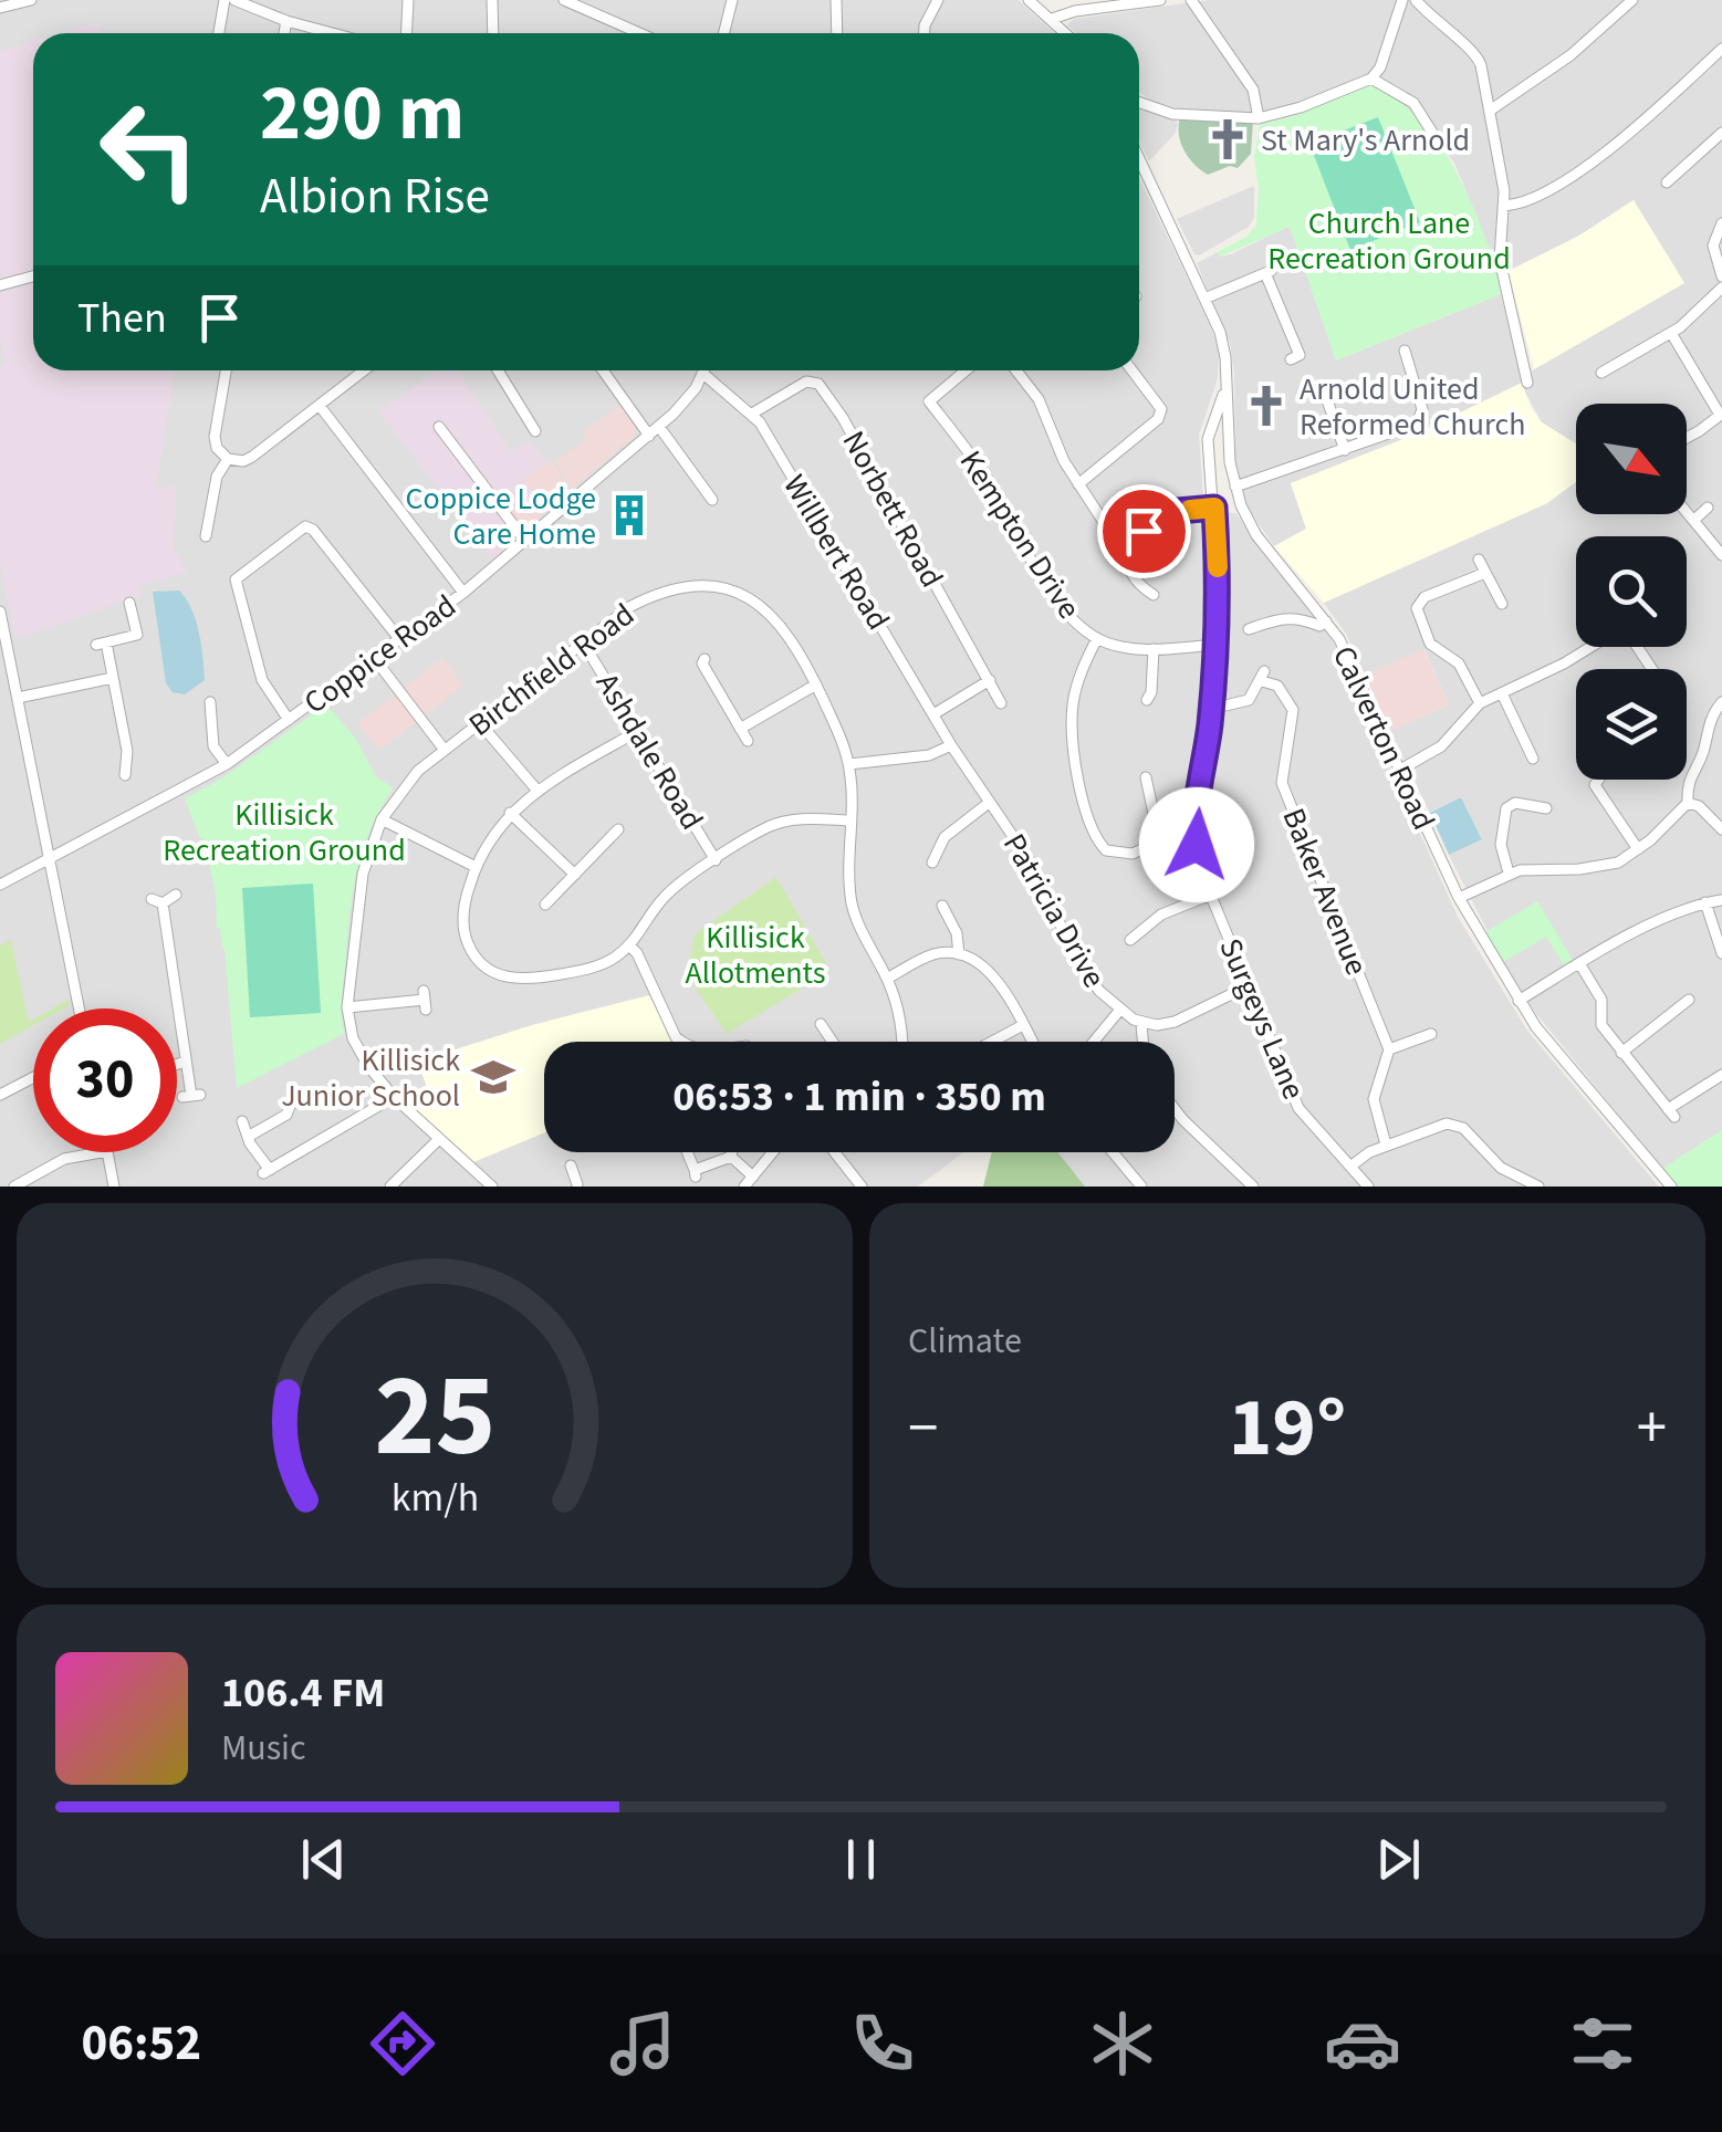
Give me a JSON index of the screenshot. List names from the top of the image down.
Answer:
{
  "streets": {
    "street": [
      "Norbett Road",
      "Kempton Drive",
      "Willbert Road",
      "Coppice Road",
      "Birchfield Road",
      "Calverton Road",
      "Ashdale Road",
      "Baker Avenue",
      "Patricia Drive",
      "Surgeys Lane"
    ]
  },
  "crossings": [
    ["Norbett Road", "Willbert Road"],
    ["Kempton Drive", "Surgeys Lane"],
    ["Willbert Road", "Coppice Road"],
    ["Willbert Road", "Patricia Drive"],
    ["Birchfield Road", "Ashdale Road"],
    ["Calverton Road", "Surgeys Lane"],
    ["Baker Avenue", "Surgeys Lane"]
  ],
  "parks": ["Church Lane Recreation Ground", "Killisick Recreation Ground", "Killisick Allotments"],
  "places": {
    "church": ["St Mary's Arnold", "Arnold United Reformed Church"],
    "building": ["Coppice Lodge Care Home"],
    "school or university": ["Killisick Junior School"]
  },
  "north": "bottom right",
  "page": {
    "turn": ["290 m", "Albion Rise"],
    "then": "Then",
    "limit": "30",
    "trip": "06:53 · 1 min · 350 m",
    "tile": "Climate",
    "heat": ["−", "19°", "+"],
    "song": ["106.4 FM", "Music"],
    "tabs": "06:52",
    "gauge": ["25", "km/h"]
  }
}
